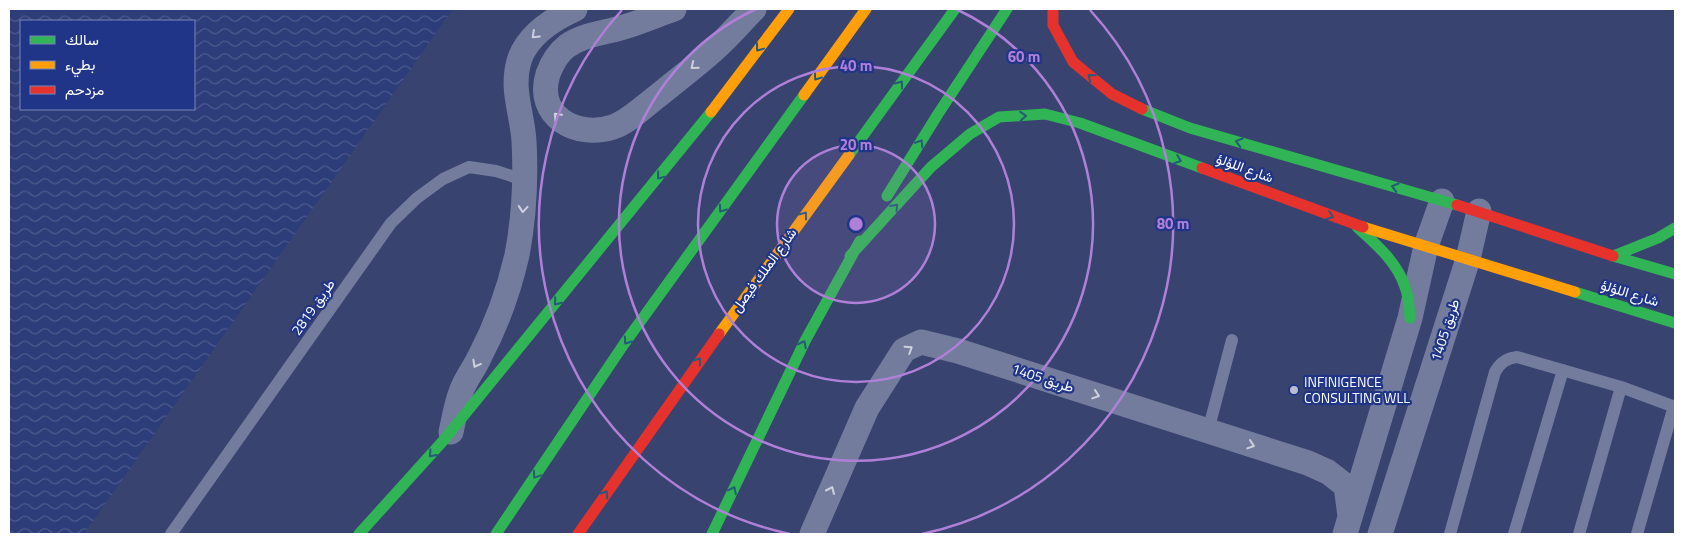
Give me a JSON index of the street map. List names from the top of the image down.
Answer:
{
  "streets": {
    "main road": ["شارع اللؤلؤ", "شارع الملك فيصل"],
    "street": ["طريق 1405"],
    "lane": ["طريق 2819"]
  },
  "crossings": [
    ["شارع اللؤلؤ", "طريق 1405"]
  ],
  "places": ["INFINIGENCE CONSULTING WLL"],
  "legend": ["سالك", "بطيء", "مزدحم"],
  "rings": [
    "60 m",
    "40 m",
    "20 m",
    "80 m"
  ]
}
